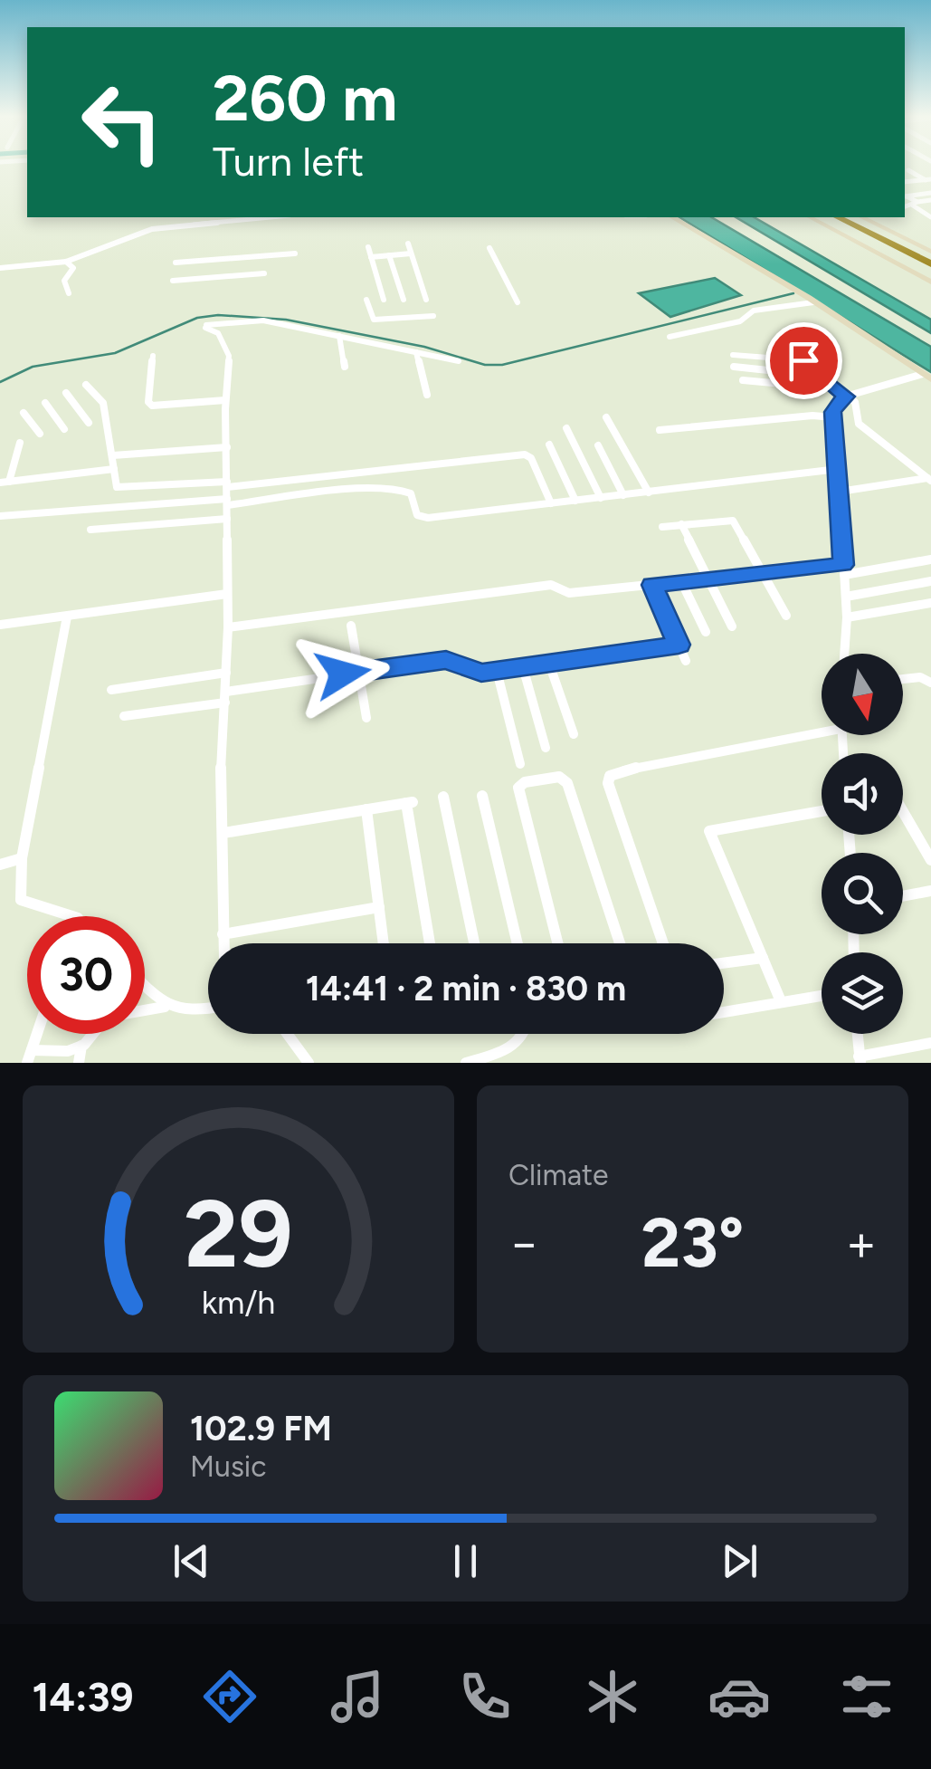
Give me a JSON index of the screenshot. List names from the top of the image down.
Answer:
{
  "north": "bottom",
  "page": {
    "turn": ["260 m", "Turn left"],
    "limit": "30",
    "trip": "14:41 · 2 min · 830 m",
    "tile": "Climate",
    "heat": ["−", "23°", "+"],
    "song": ["102.9 FM", "Music"],
    "tabs": "14:39",
    "gauge": ["29", "km/h"]
  }
}
